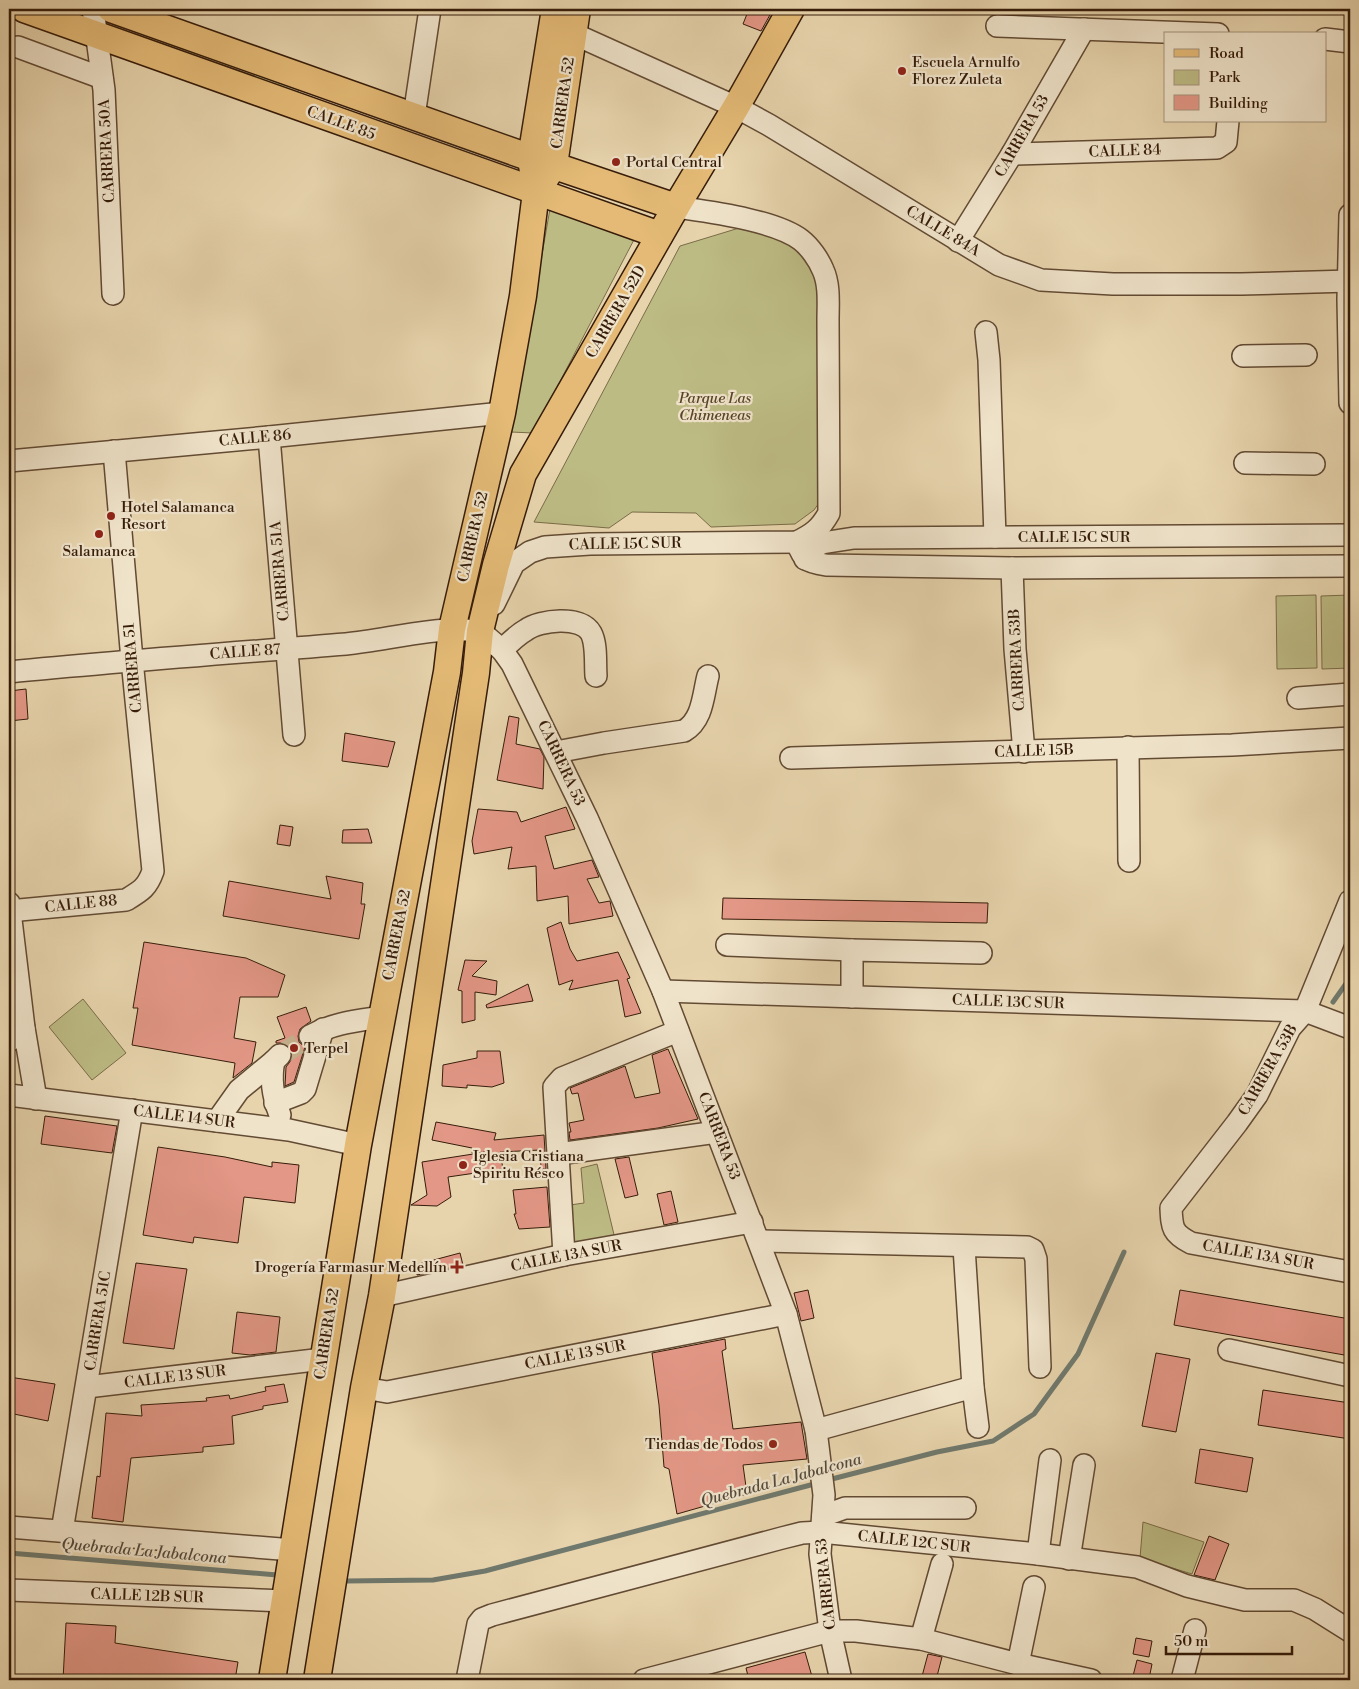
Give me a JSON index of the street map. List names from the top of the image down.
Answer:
{
  "streets": {
    "main road": ["CARRERA 52", "CALLE 85", "CARRERA 52D"],
    "street": [
      "CARRERA 53",
      "CARRERA 50A",
      "CALLE 84",
      "CALLE 84A",
      "CALLE 86",
      "CALLE 15C SUR",
      "CARRERA 51A",
      "CALLE 87",
      "CARRERA 53B",
      "CARRERA 51",
      "CALLE 15B",
      "CALLE 88",
      "CALLE 13C SUR",
      "CALLE 14 SUR",
      "CALLE 13A SUR",
      "CARRERA 51C",
      "CALLE 13 SUR",
      "CALLE 12C SUR",
      "CALLE 12B SUR"
    ]
  },
  "crossings": [
    ["CARRERA 52", "CALLE 85"],
    ["CARRERA 52", "CALLE 84A"],
    ["CARRERA 52", "CALLE 86"],
    ["CARRERA 52", "CALLE 87"],
    ["CARRERA 52", "CALLE 14 SUR"],
    ["CARRERA 52", "CALLE 13 SUR"],
    ["CARRERA 52", "CALLE 12B SUR"],
    ["CALLE 85", "CARRERA 50A"],
    ["CALLE 85", "CARRERA 52D"],
    ["CARRERA 53", "CALLE 84"],
    ["CARRERA 53", "CALLE 84A"],
    ["CARRERA 53", "CARRERA 52D"],
    ["CARRERA 53", "CALLE 15C SUR"],
    ["CARRERA 53", "CALLE 87"],
    ["CARRERA 53", "CALLE 13C SUR"],
    ["CARRERA 53", "CALLE 13A SUR"],
    ["CARRERA 53", "CALLE 13 SUR"],
    ["CARRERA 53", "CALLE 12C SUR"],
    ["CALLE 84A", "CARRERA 52D"],
    ["CARRERA 52D", "CALLE 15C SUR"],
    ["CARRERA 52D", "CALLE 87"],
    ["CALLE 86", "CARRERA 51A"],
    ["CALLE 86", "CARRERA 51"],
    ["CALLE 15C SUR", "CALLE 87"],
    ["CALLE 15C SUR", "CARRERA 53B"],
    ["CARRERA 51A", "CALLE 87"],
    ["CALLE 87", "CARRERA 51"],
    ["CARRERA 53B", "CALLE 15B"],
    ["CARRERA 53B", "CALLE 13C SUR"],
    ["CARRERA 53B", "CALLE 13A SUR"],
    ["CARRERA 51", "CALLE 88"],
    ["CALLE 14 SUR", "CARRERA 51C"],
    ["CARRERA 51C", "CALLE 13 SUR"]
  ],
  "water": ["Quebrada La Jabalcona"],
  "parks": ["Parque Las Chimeneas"],
  "places": {
    "other": [
      "Escuela Arnulfo Florez Zuleta",
      "Portal Central",
      "Hotel Salamanca Resort",
      "Salamanca",
      "Terpel",
      "Iglesia Cristiana Spiritu Résco",
      "Tiendas de Todos"
    ],
    "health": ["Drogería Farmasur Medellín"]
  },
  "legend": ["Road", "Park", "Building"],
  "scale_bar": "50 m"
}
